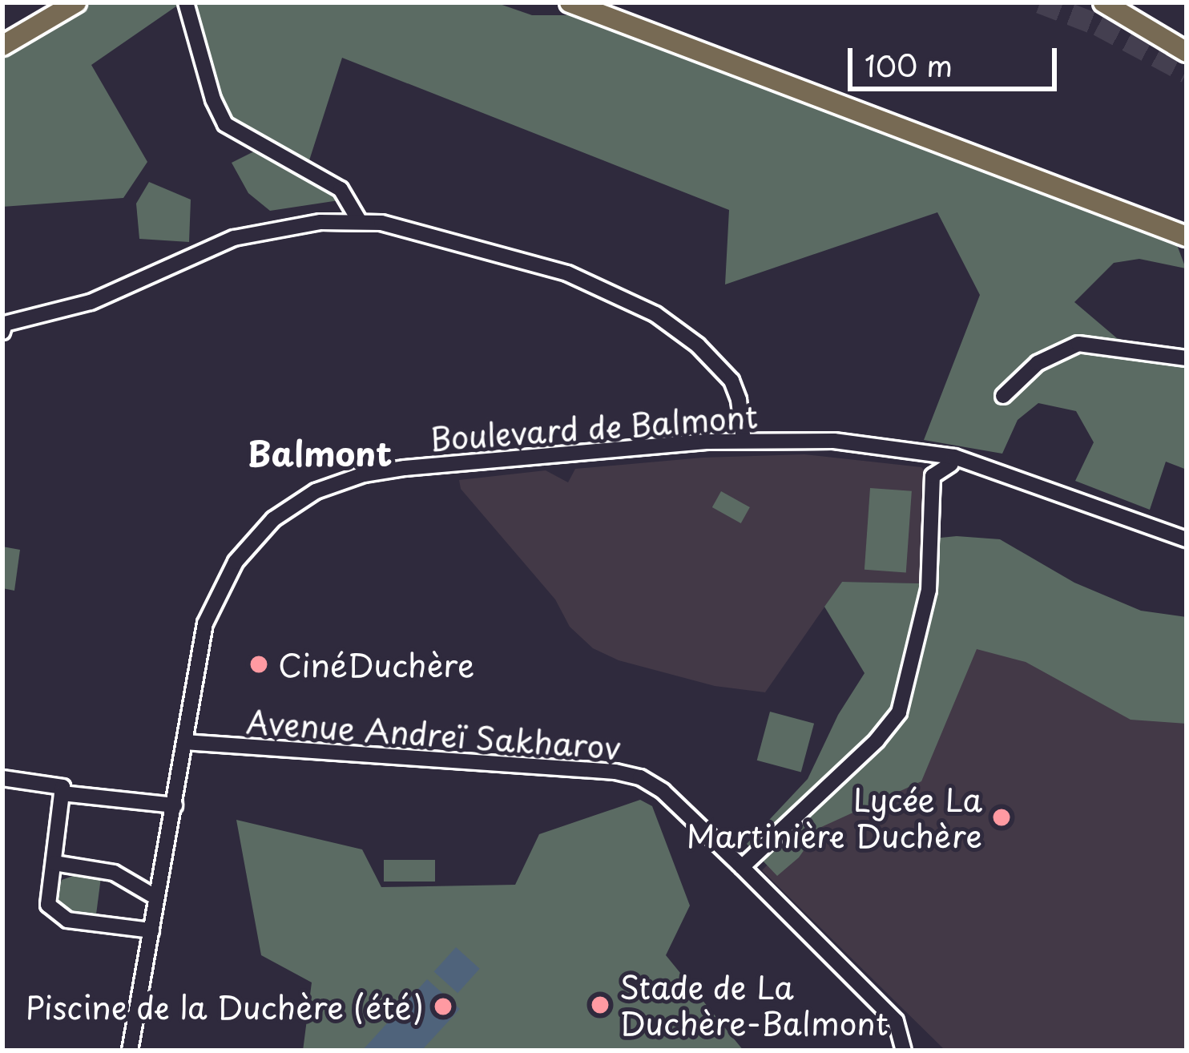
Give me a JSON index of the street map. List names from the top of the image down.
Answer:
{
  "streets": {
    "street": ["Boulevard de Balmont", "Avenue Andreï Sakharov"]
  },
  "crossings": [
    ["Boulevard de Balmont", "Avenue Andreï Sakharov"]
  ],
  "districts": ["Balmont"],
  "places": [
    "CinéDuchère",
    "Lycée La Martinière Duchère",
    "Stade de La Duchère-Balmont",
    "Piscine de la Duchère (été)"
  ],
  "scale_bar": "100 m"
}
